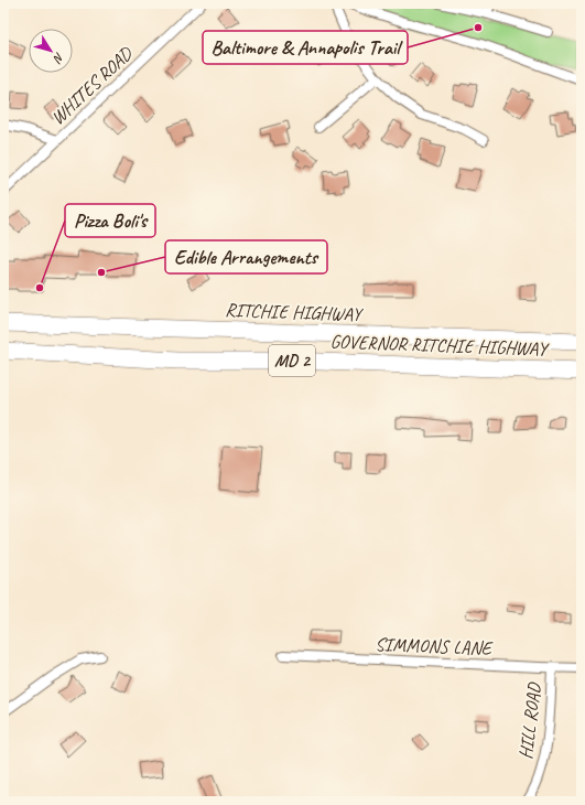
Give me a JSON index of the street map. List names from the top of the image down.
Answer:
{
  "streets": {
    "highway": ["RITCHIE HIGHWAY", "GOVERNOR RITCHIE HIGHWAY", "MD 2"],
    "street": ["WHITES ROAD", "SIMMONS LANE", "HILL ROAD"]
  },
  "crossings": [
    ["SIMMONS LANE", "HILL ROAD"]
  ],
  "places": ["Baltimore & Annapolis Trail", "Edible Arrangements", "Pizza Boli's"],
  "north": "bottom right"
}
